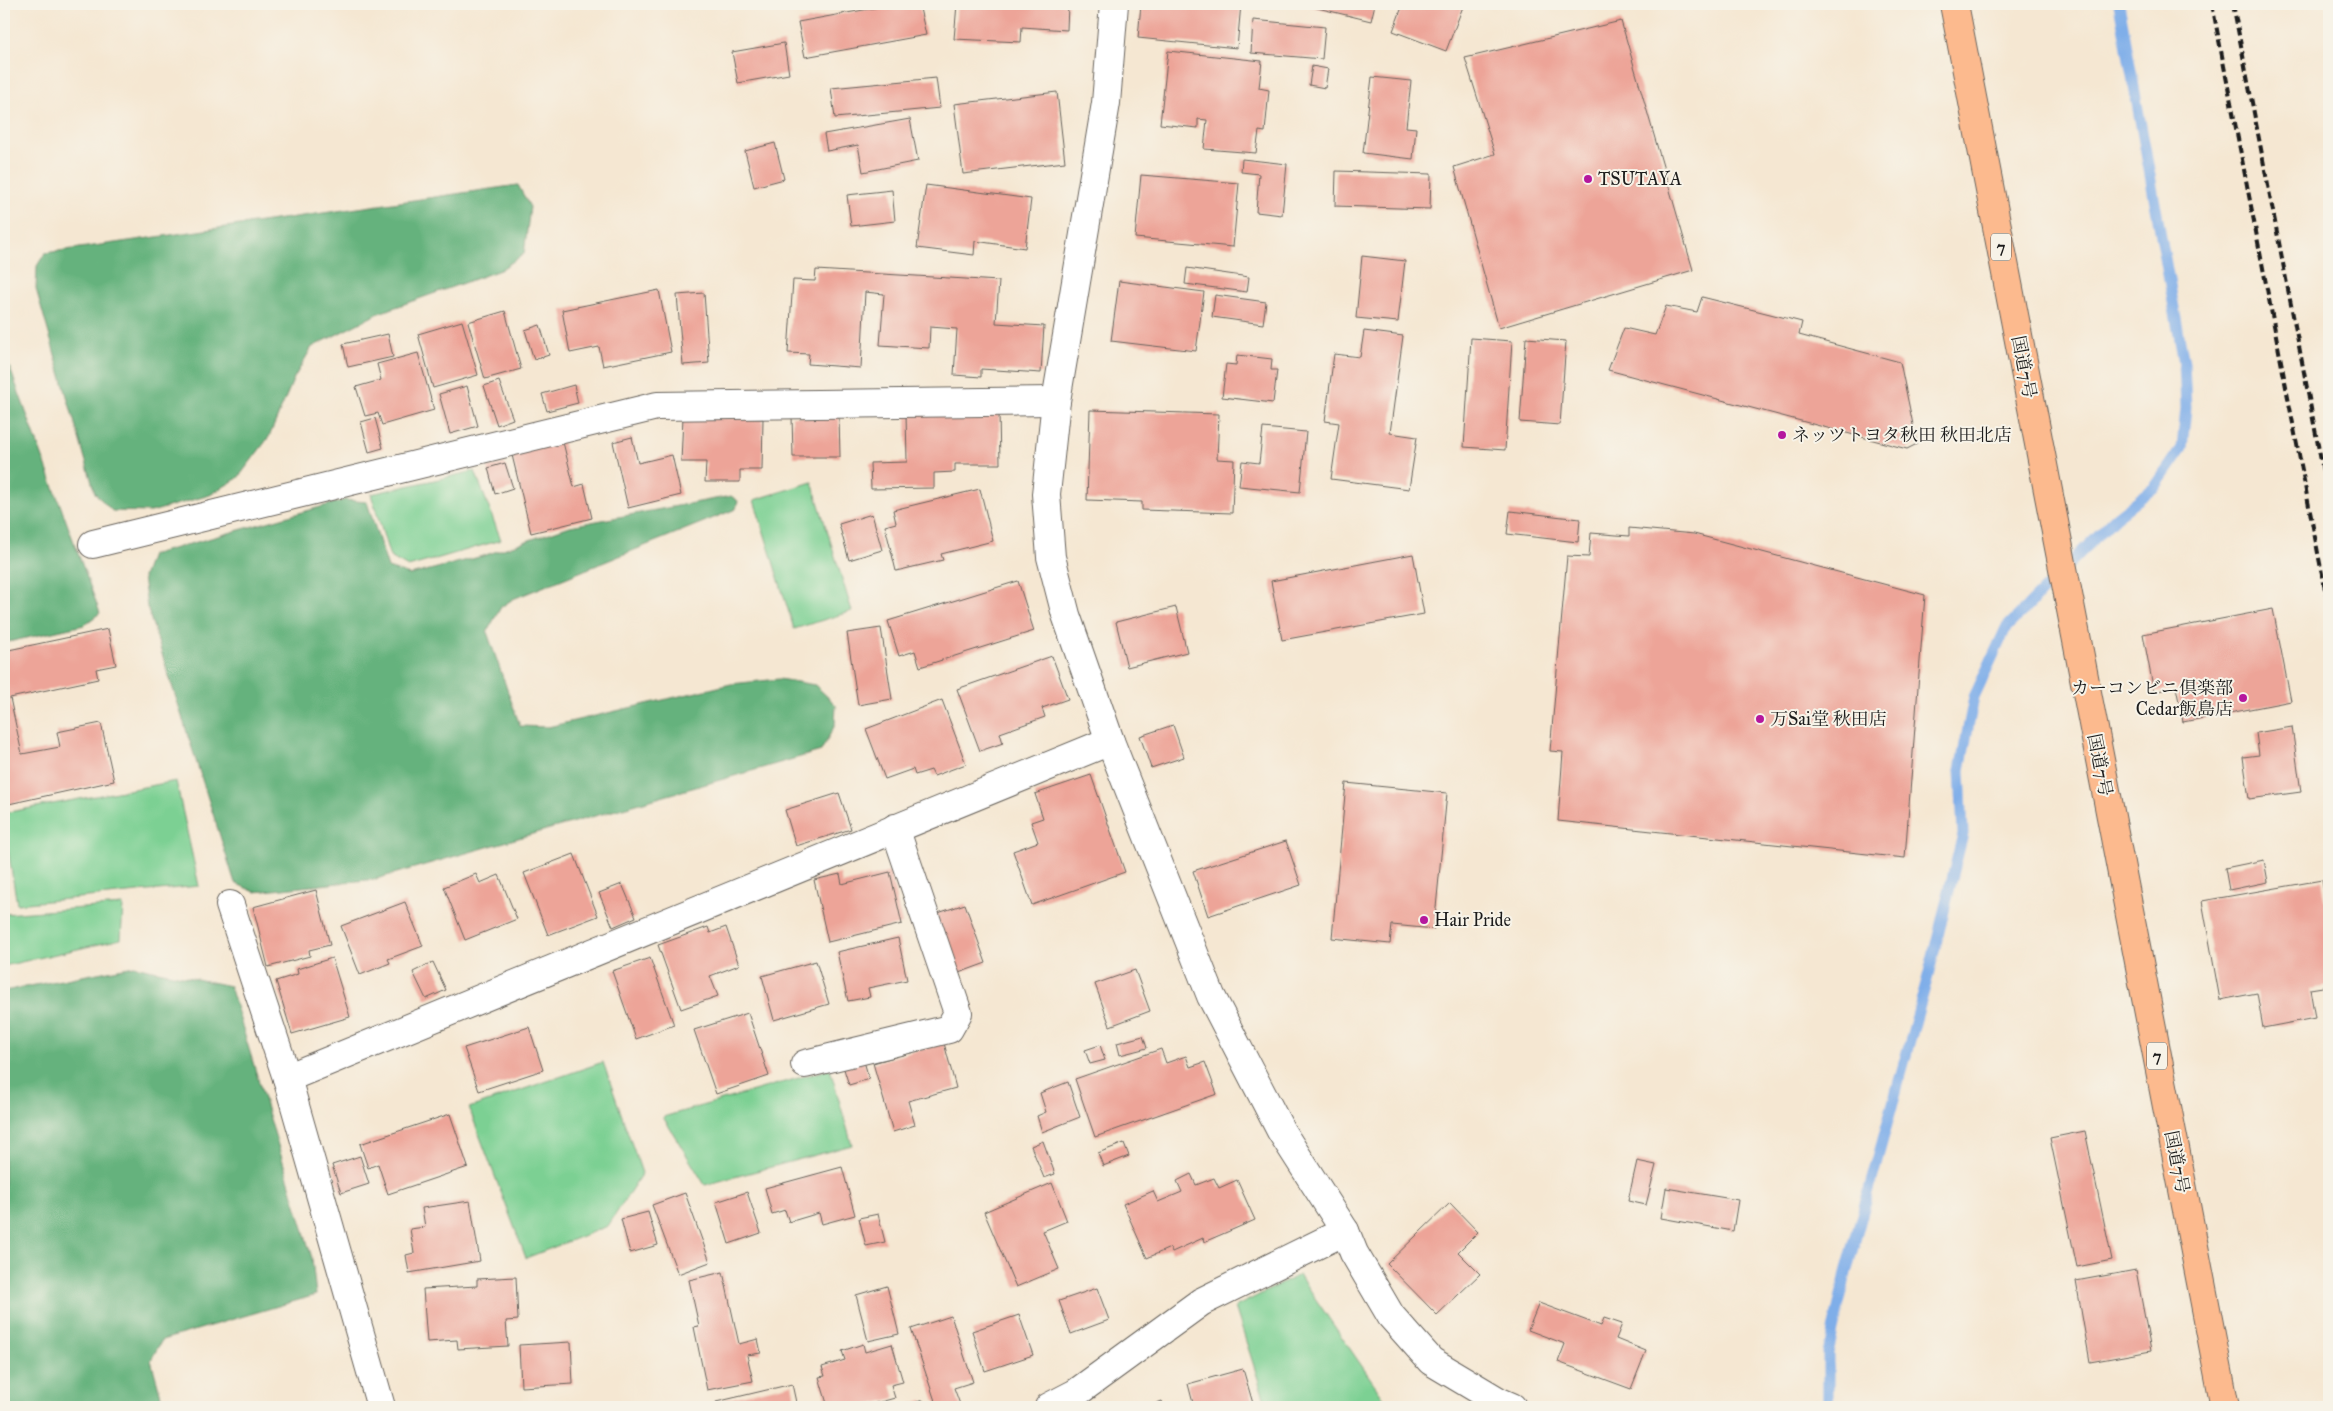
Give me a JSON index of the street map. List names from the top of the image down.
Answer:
{
  "streets": {
    "highway": ["7", "国道7号"]
  },
  "places": [
    "TSUTAYA",
    "ネッツトヨタ秋田 秋田北店",
    "カーコンビニ倶楽部 Cedar飯島店",
    "万Sai堂 秋田店",
    "Hair Pride"
  ]
}
